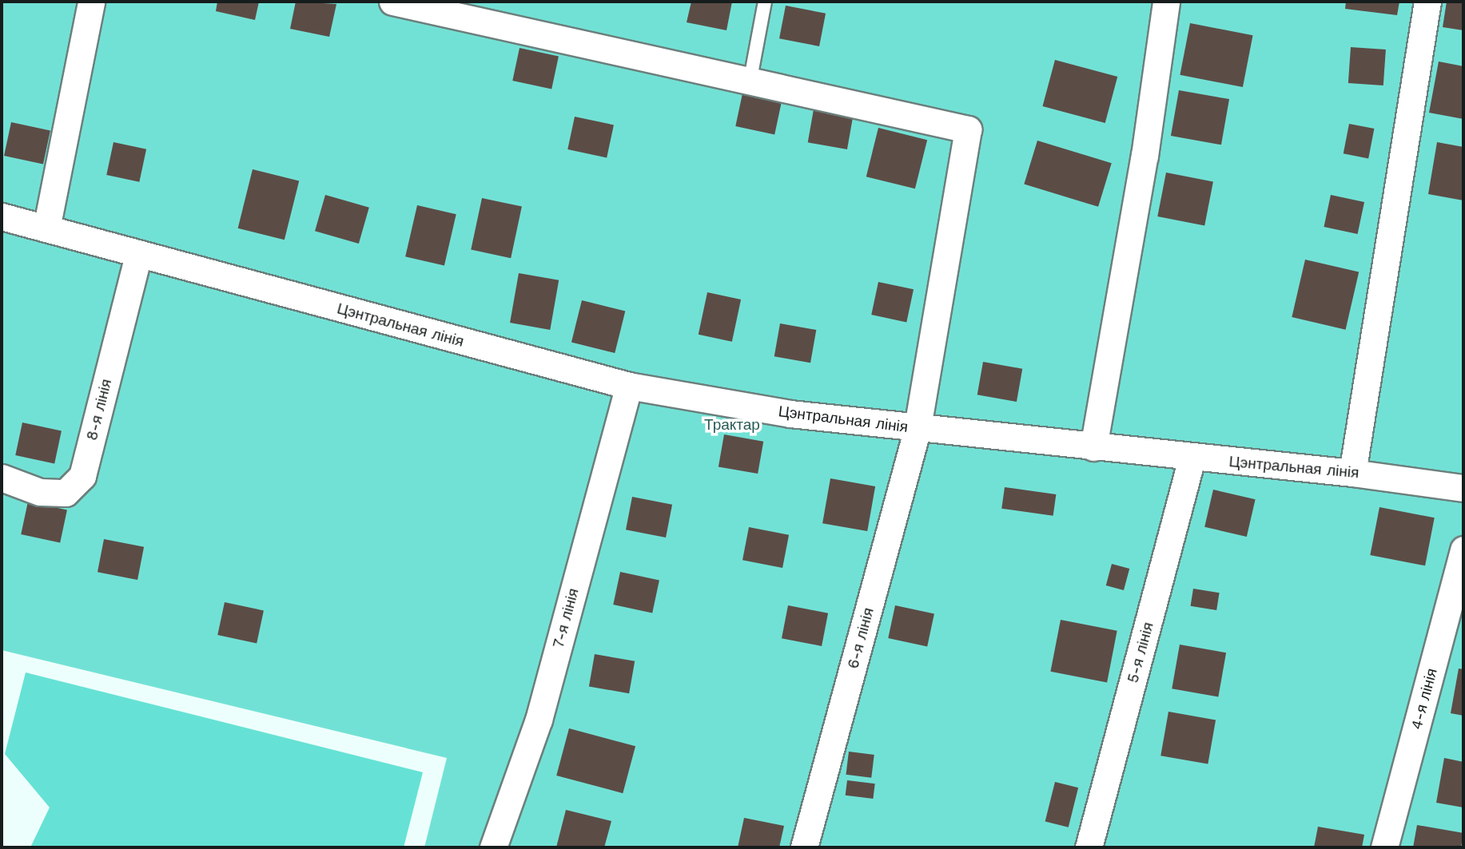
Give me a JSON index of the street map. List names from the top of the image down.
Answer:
{
  "streets": {
    "street": [
      "Цэнтральная лінія",
      "8-я лінія",
      "7-я лінія",
      "6-я лінія",
      "5-я лінія",
      "4-я лінія"
    ]
  },
  "crossings": [
    ["Цэнтральная лінія", "8-я лінія"],
    ["Цэнтральная лінія", "7-я лінія"],
    ["Цэнтральная лінія", "6-я лінія"],
    ["Цэнтральная лінія", "5-я лінія"]
  ],
  "parks": ["Трактар"]
}
